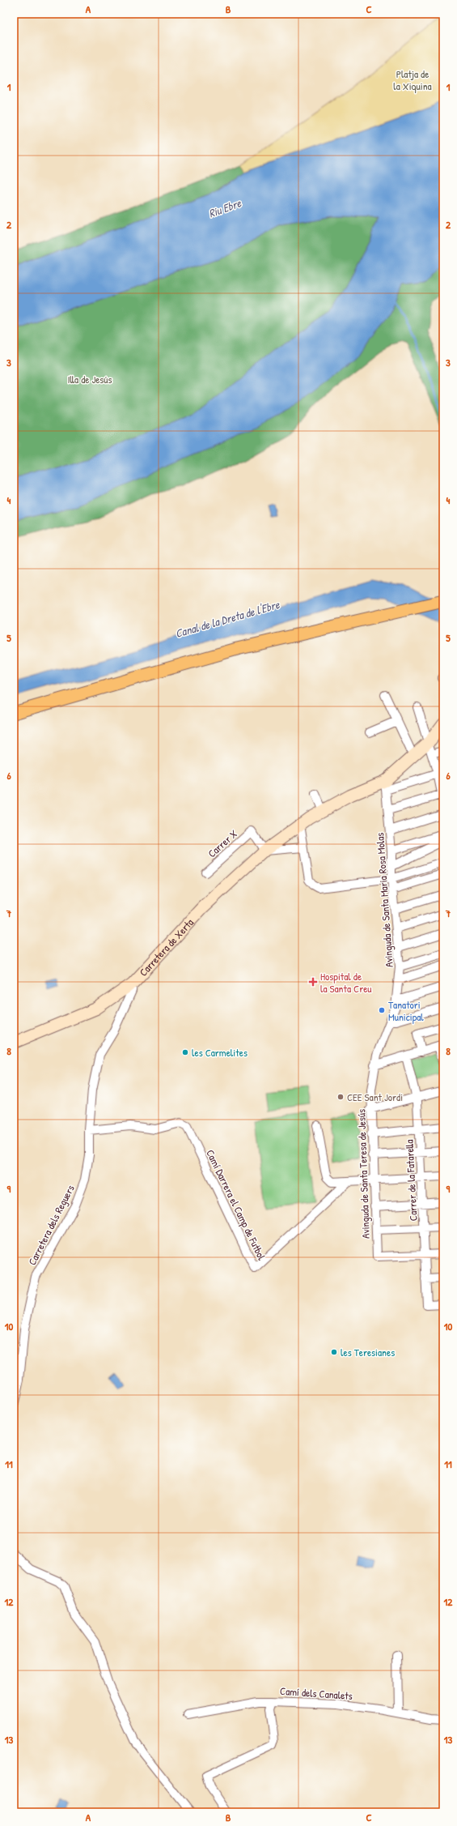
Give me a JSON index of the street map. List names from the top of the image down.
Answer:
{
  "streets": {
    "main road": ["Carretera de Xerta"],
    "street": [
      "Carrer X",
      "Avinguda de Santa Maria Rosa Molas",
      "Avinguda de Santa Teresa de Jesús",
      "Carrer de la Fatarella",
      "Camí Darrera el Camp de Futbol",
      "Carretera dels Reguers",
      "Camí dels Canalets"
    ]
  },
  "crossings": [
    ["Carrer X", "Carretera de Xerta"],
    ["Avinguda de Santa Maria Rosa Molas", "Carretera de Xerta"],
    ["Avinguda de Santa Maria Rosa Molas", "Avinguda de Santa Teresa de Jesús"],
    ["Carretera de Xerta", "Carretera dels Reguers"],
    ["Avinguda de Santa Teresa de Jesús", "Carrer de la Fatarella"],
    ["Camí Darrera el Camp de Futbol", "Carretera dels Reguers"]
  ],
  "water": ["Riu Ebre", "Canal de la Dreta de l'Ebre"],
  "parks": ["Platja de la Xiquina", "Illa de Jesús"],
  "places": {
    "health": ["Hospital de la Santa Creu"],
    "other": [
      "Tanatori Municipal",
      "les Carmelites",
      "CEE Sant Jordi",
      "les Teresianes"
    ]
  },
  "grid": {
    "columns": ["A", "B", "C"],
    "rows": [
      "1",
      "2",
      "3",
      "4",
      "5",
      "6",
      "7",
      "8",
      "9",
      "10",
      "11",
      "12",
      "13"
    ]
  }
}
